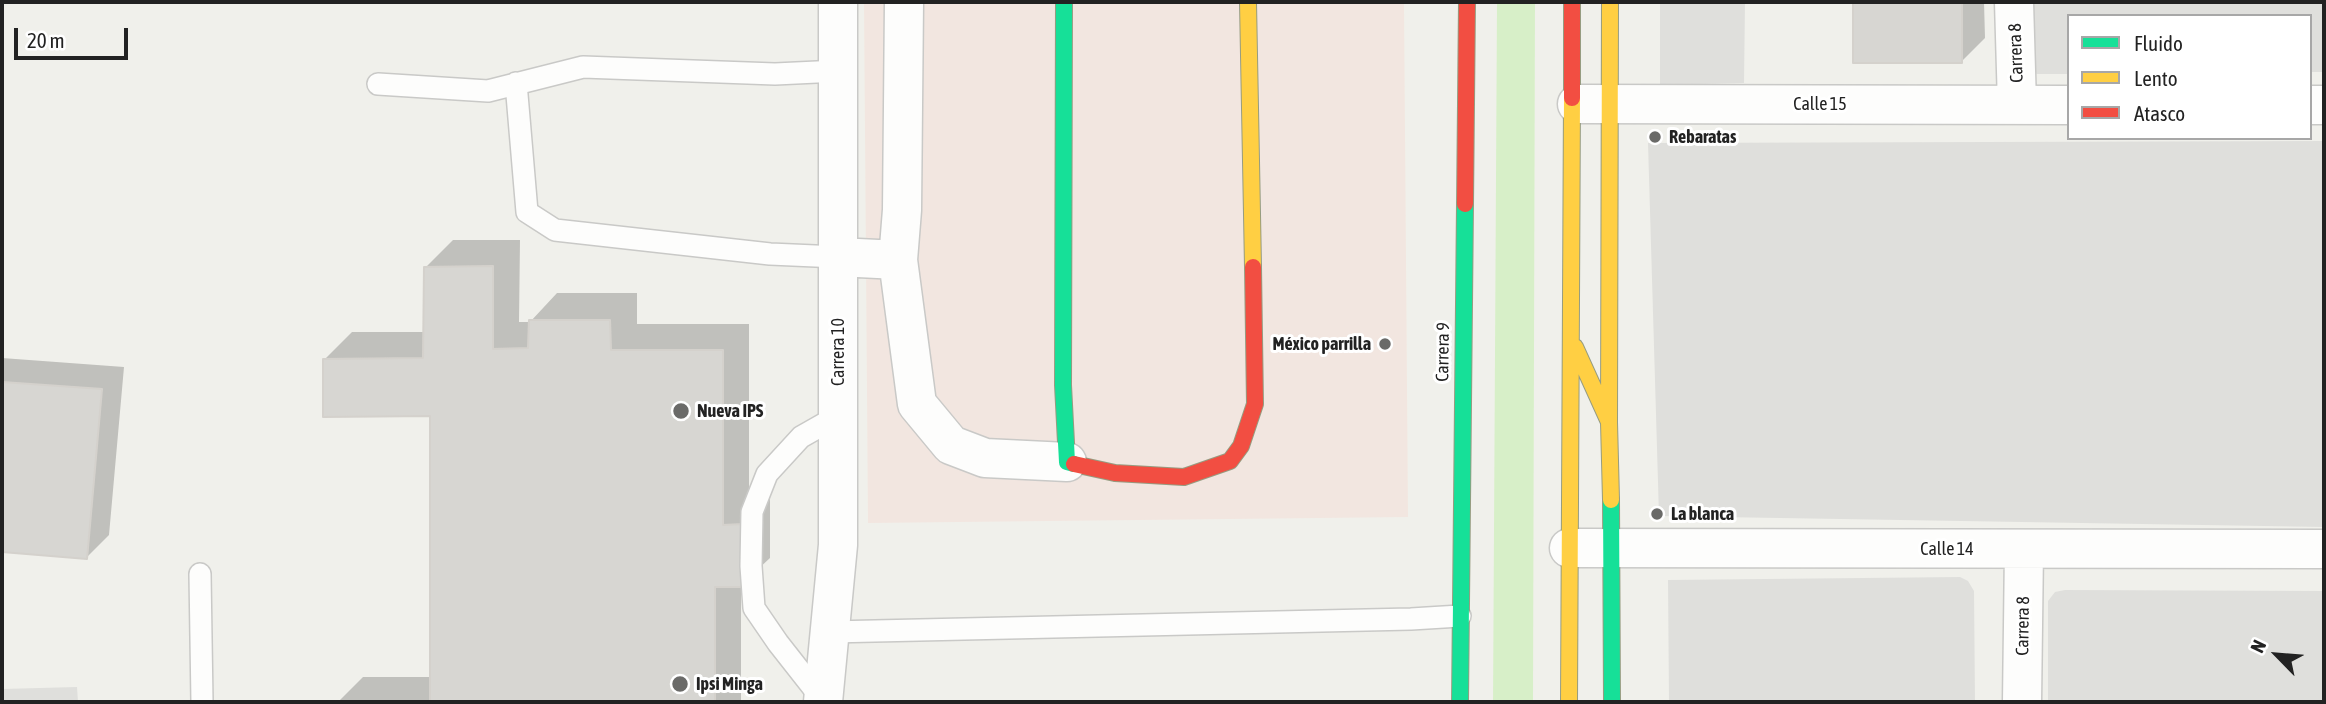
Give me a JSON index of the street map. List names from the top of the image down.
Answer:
{
  "streets": {
    "street": [
      "Carrera 8",
      "Calle 15",
      "Carrera 10",
      "Carrera 9",
      "Calle 14"
    ]
  },
  "crossings": [
    ["Carrera 8", "Calle 15"],
    ["Carrera 8", "Calle 14"]
  ],
  "places": [
    "Rebaratas",
    "México parrilla",
    "Nueva IPS",
    "La blanca",
    "Ipsi Minga"
  ],
  "legend": ["Fluido", "Lento", "Atasco"],
  "scale_bar": "20 m",
  "north": "top left"
}
